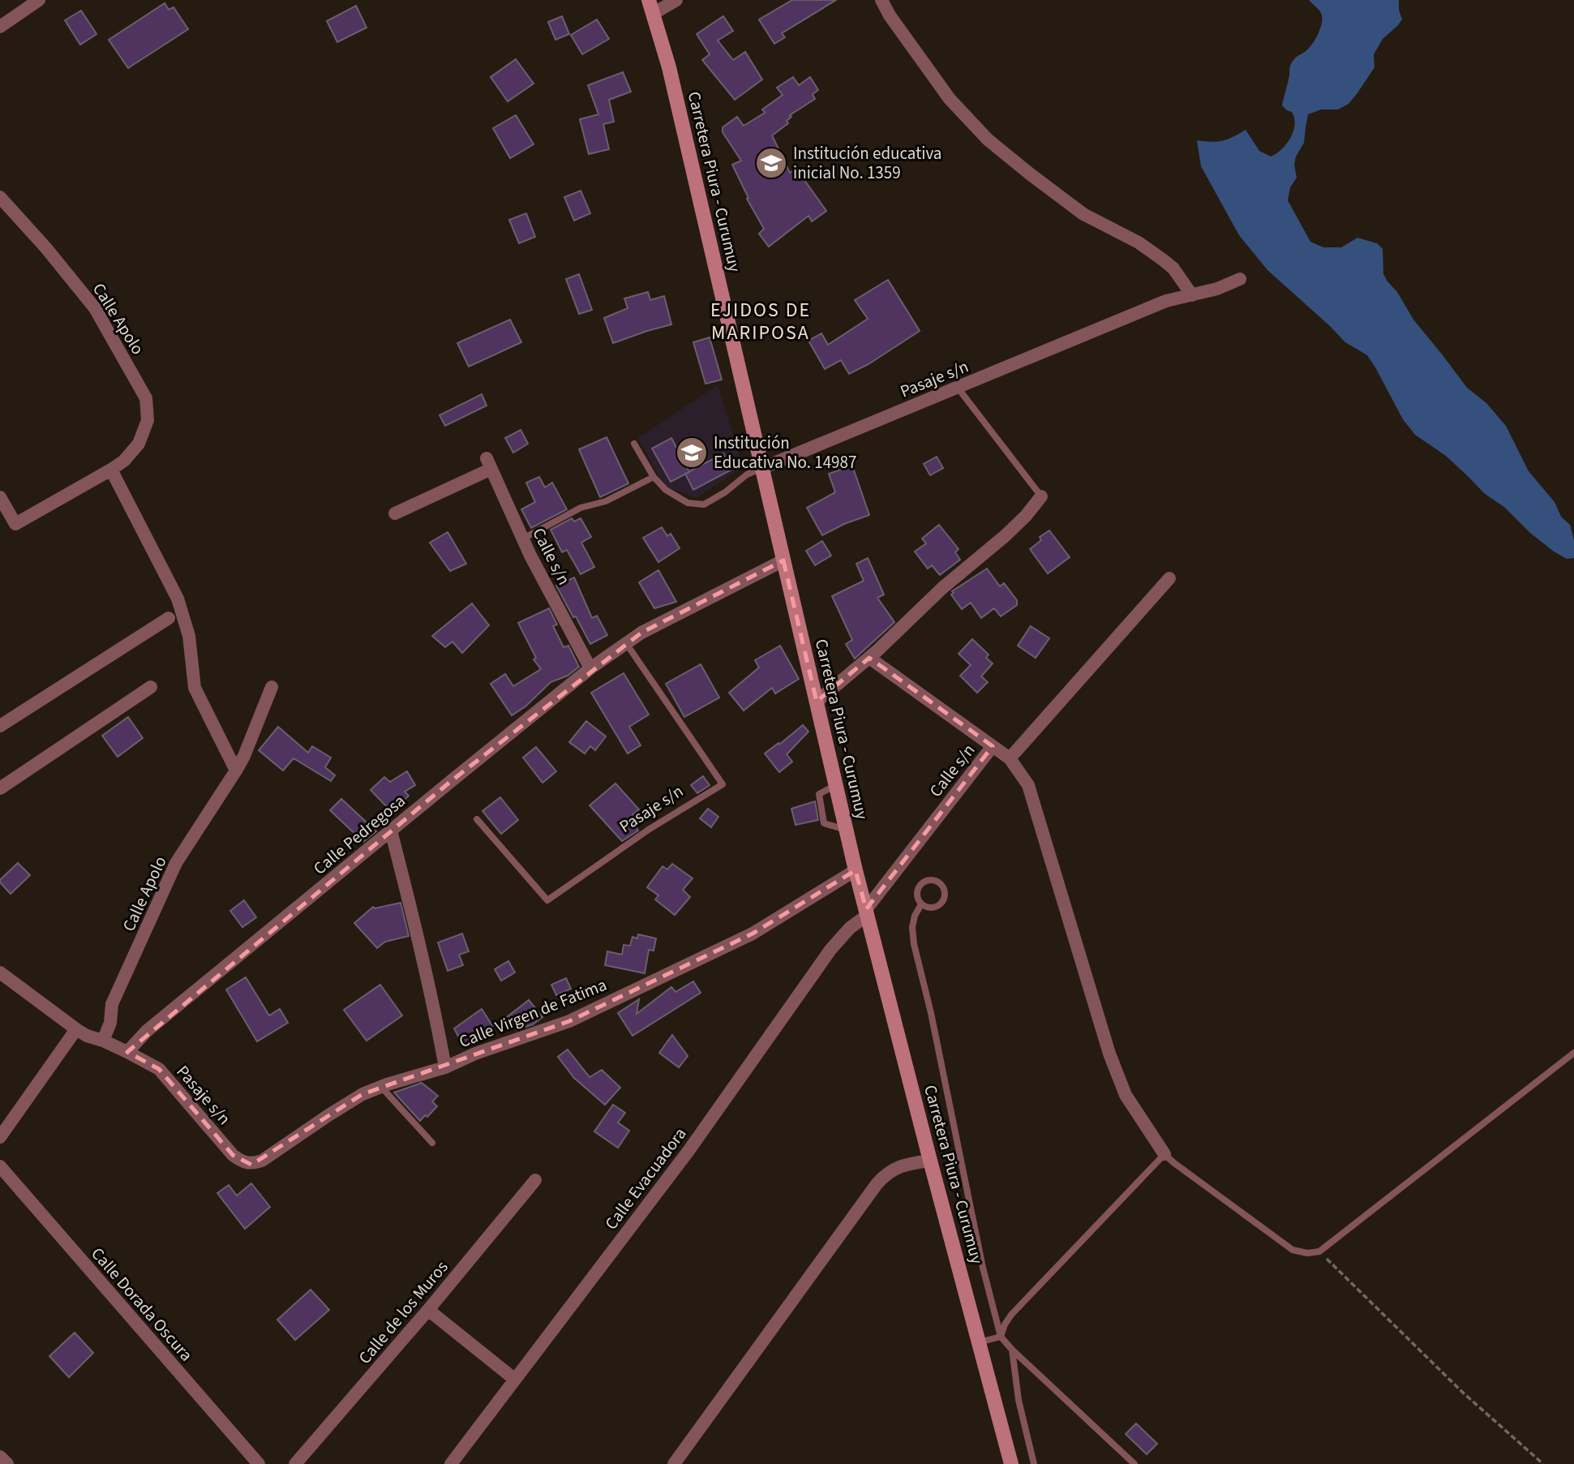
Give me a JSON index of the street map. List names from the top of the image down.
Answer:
{
  "streets": {
    "main road": ["Carretera Piura - Curumuy"],
    "street": [
      "Calle Apolo",
      "Pasaje s/n",
      "Calle s/n",
      "Calle Pedregosa",
      "Calle Virgen de Fatima",
      "Calle Evacuadora",
      "Calle Dorada Oscura",
      "Calle de los Muros"
    ]
  },
  "crossings": [
    ["Carretera Piura - Curumuy", "Pasaje s/n"],
    ["Carretera Piura - Curumuy", "Calle s/n"],
    ["Carretera Piura - Curumuy", "Calle Pedregosa"],
    ["Carretera Piura - Curumuy", "Calle Virgen de Fatima"],
    ["Carretera Piura - Curumuy", "Calle Evacuadora"],
    ["Pasaje s/n", "Calle Pedregosa"],
    ["Pasaje s/n", "Calle Virgen de Fatima"],
    ["Calle s/n", "Calle Pedregosa"],
    ["Calle s/n", "Calle Evacuadora"]
  ],
  "districts": ["EJIDOS DE MARIPOSA"],
  "places": {
    "school or university": ["Institución educativa inicial No. 1359", "Institución Educativa No. 14987"]
  }
}
